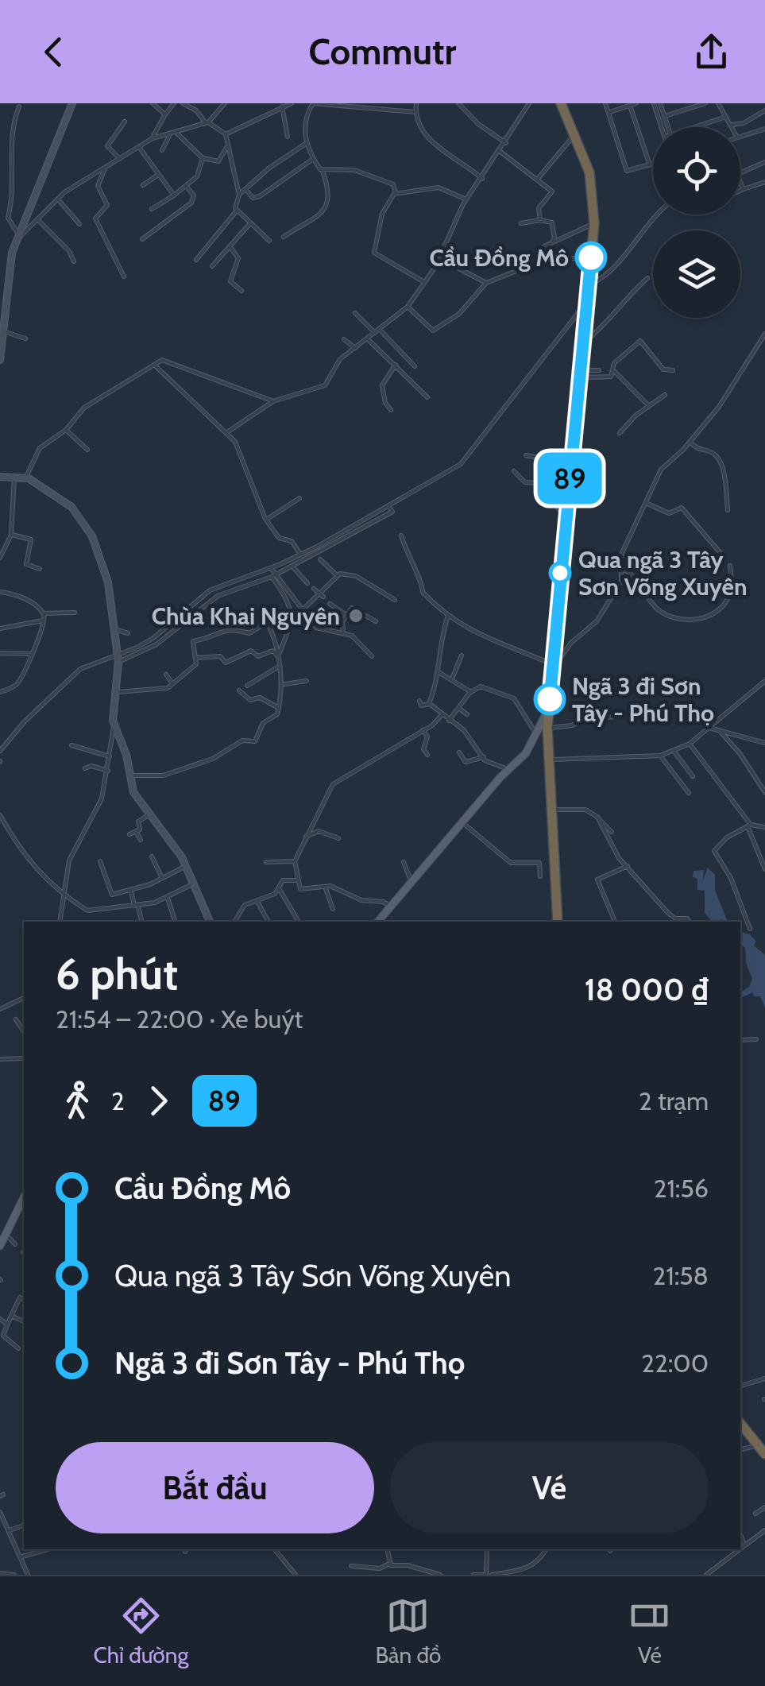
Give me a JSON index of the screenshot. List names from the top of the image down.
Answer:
{
  "places": [
    "Cầu Đồng Mô",
    "Qua ngã 3 Tây Sơn Võng Xuyên",
    "Chùa Khai Nguyên",
    "Ngã 3 đi Sơn Tây - Phú Thọ"
  ],
  "lines": ["bus line 89"],
  "page": {
    "header": "Commutr",
    "on_map": "89",
    "heading": ["6 phút", "21:54 – 22:00 · Xe buýt", "18 000 ₫"],
    "legs": ["2", "89", "2 trạm"],
    "list": [
      {
        "name": "Cầu Đồng Mô",
        "value": "21:56"
      },
      {
        "name": "Qua ngã 3 Tây Sơn Võng Xuyên",
        "value": "21:58"
      },
      {
        "name": "Ngã 3 đi Sơn Tây - Phú Thọ",
        "value": "22:00"
      }
    ],
    "buttons": ["Bắt đầu", "Vé"],
    "tabs": ["Chỉ đường", "Bản đồ", "Vé"]
  }
}
